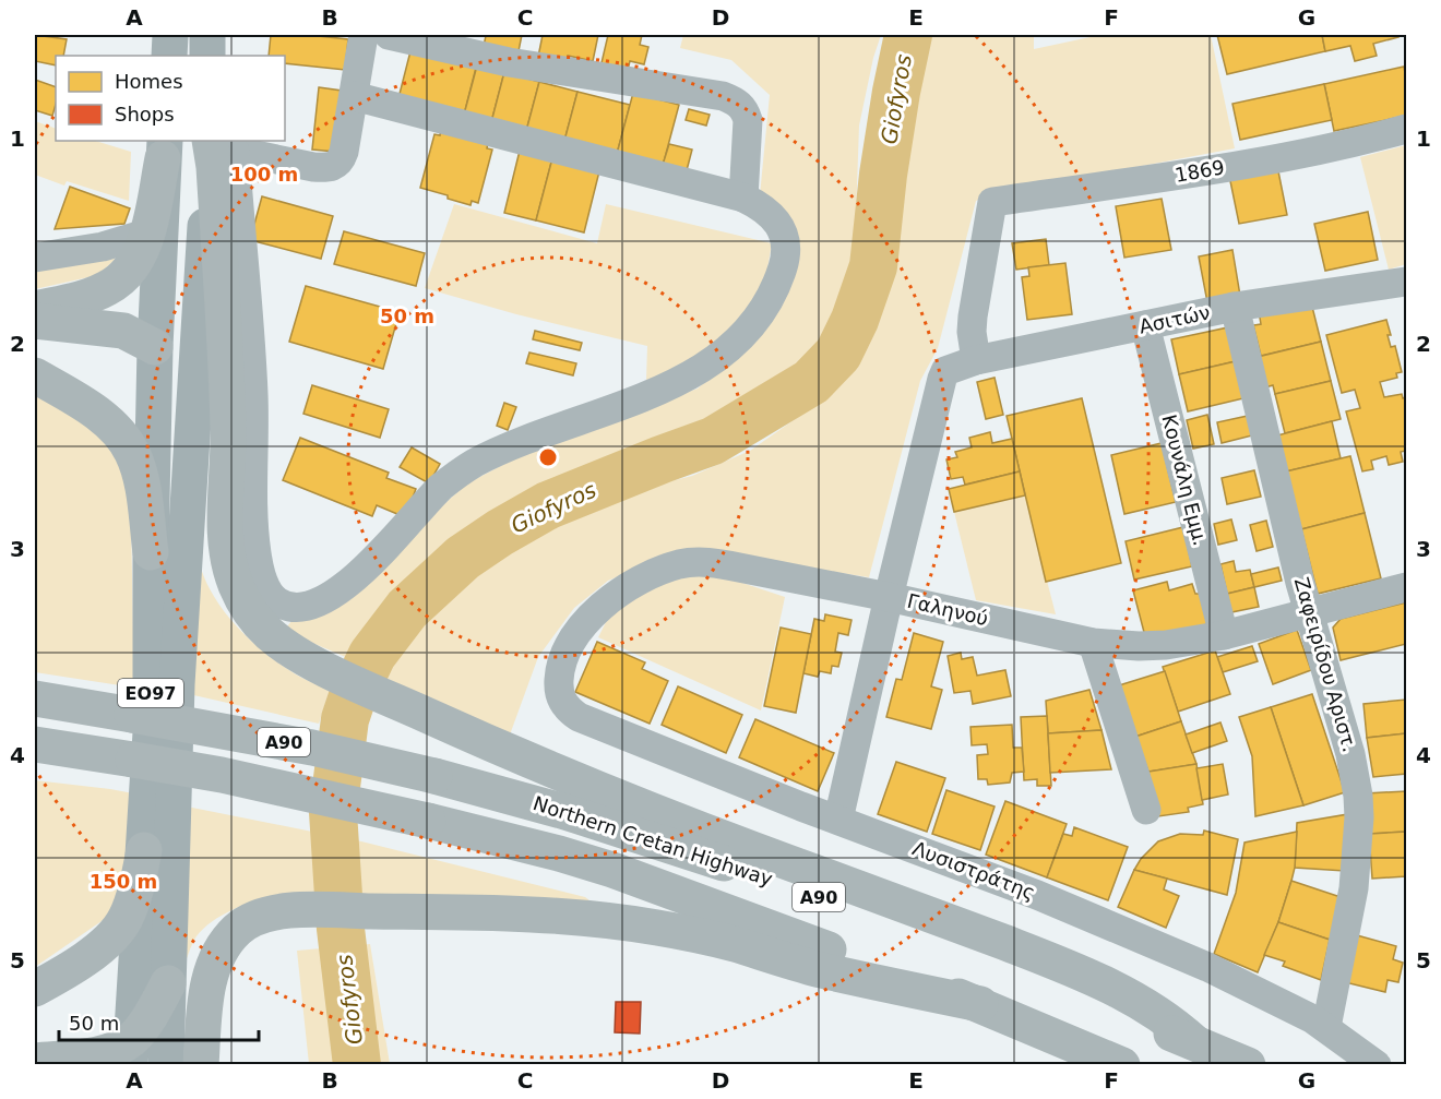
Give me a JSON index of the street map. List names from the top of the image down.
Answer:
{
  "streets": {
    "highway": ["Α90", "Northern Cretan Highway"],
    "main road": ["ΕΟ97"],
    "street": [
      "1869",
      "Ασιτών",
      "Κουνάλη Εμμ.",
      "Γαληνού",
      "Ζαφειρίδου Αριστ.",
      "Λυσιστράτης"
    ]
  },
  "crossings": [
    ["1869", "Ασιτών"],
    ["Ασιτών", "Κουνάλη Εμμ."],
    ["Ασιτών", "Γαληνού"],
    ["Ασιτών", "Ζαφειρίδου Αριστ."],
    ["Κουνάλη Εμμ.", "Γαληνού"],
    ["Γαληνού", "Ζαφειρίδου Αριστ."],
    ["Γαληνού", "Λυσιστράτης"],
    ["Ζαφειρίδου Αριστ.", "Λυσιστράτης"]
  ],
  "water": ["Giofyros"],
  "legend": ["Homes", "Shops"],
  "scale_bar": "50 m",
  "grid": {
    "columns": [
      "A",
      "B",
      "C",
      "D",
      "E",
      "F",
      "G"
    ],
    "rows": [
      "1",
      "2",
      "3",
      "4",
      "5"
    ]
  },
  "rings": ["100 m", "50 m", "150 m"]
}
